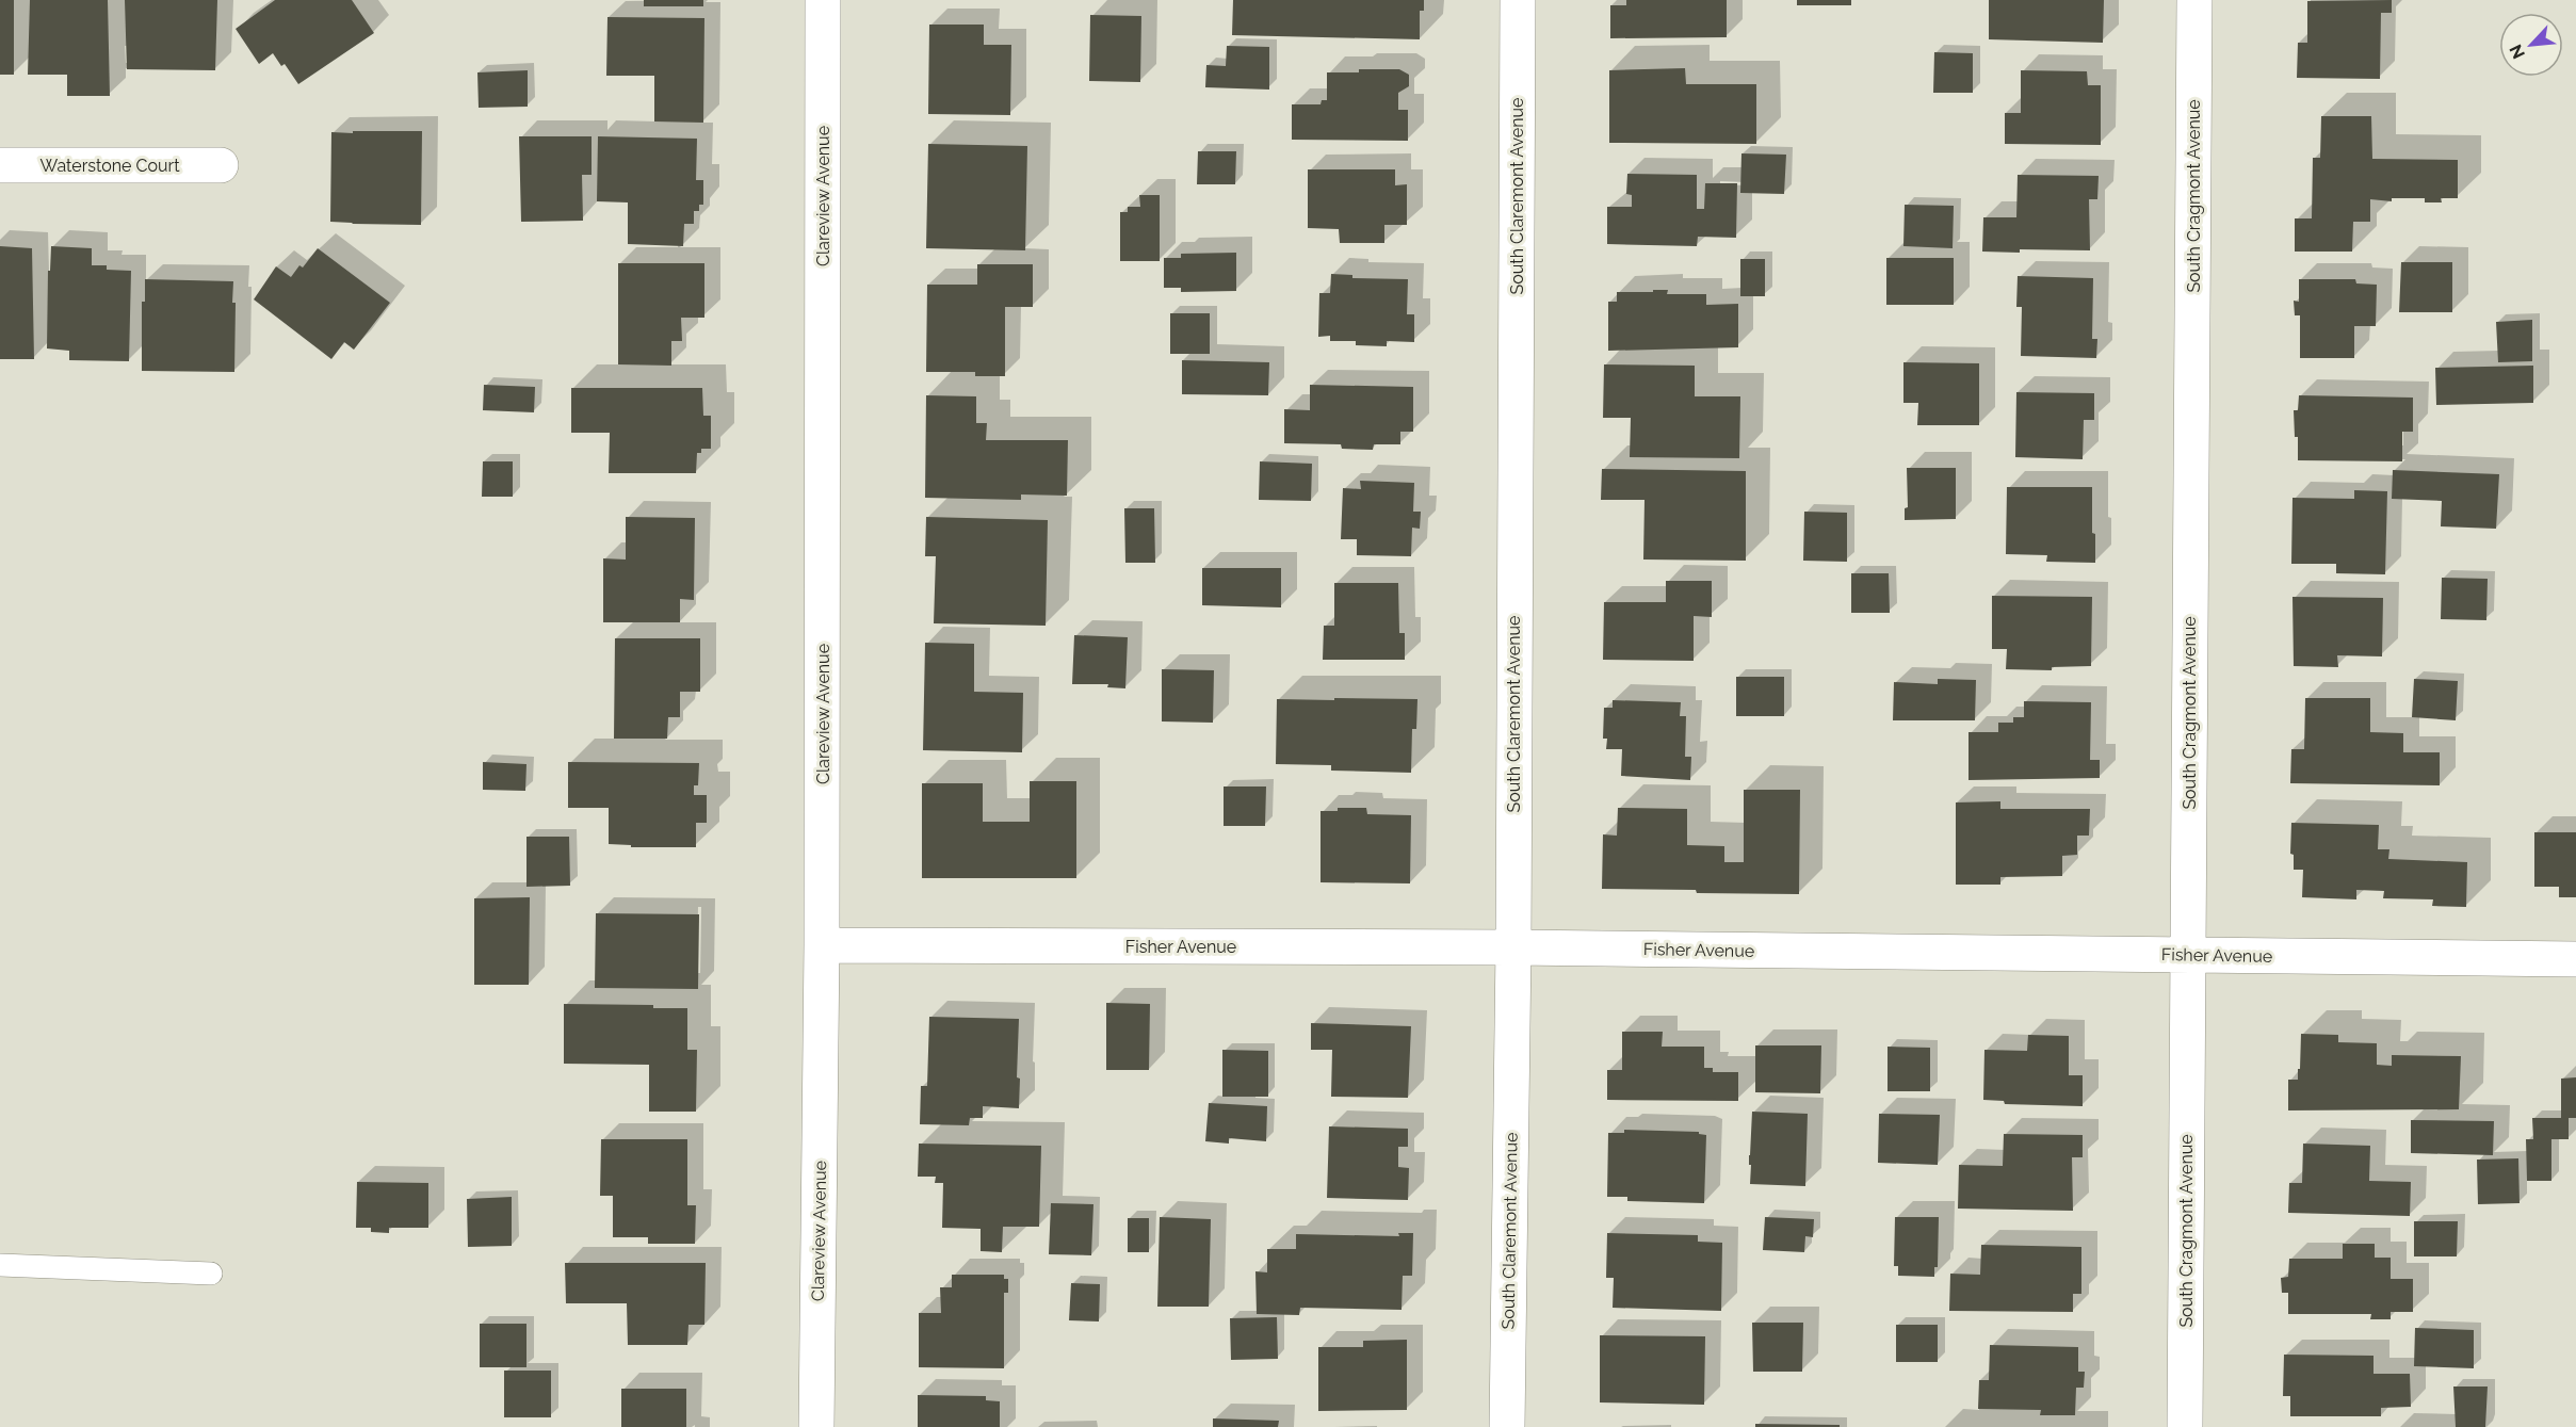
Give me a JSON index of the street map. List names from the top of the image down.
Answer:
{
  "streets": {
    "street": [
      "Waterstone Court",
      "Clareview Avenue",
      "South Claremont Avenue",
      "South Cragmont Avenue",
      "Fisher Avenue"
    ]
  },
  "crossings": [
    ["Clareview Avenue", "Fisher Avenue"],
    ["South Claremont Avenue", "Fisher Avenue"],
    ["South Cragmont Avenue", "Fisher Avenue"]
  ],
  "north": "bottom left"
}
